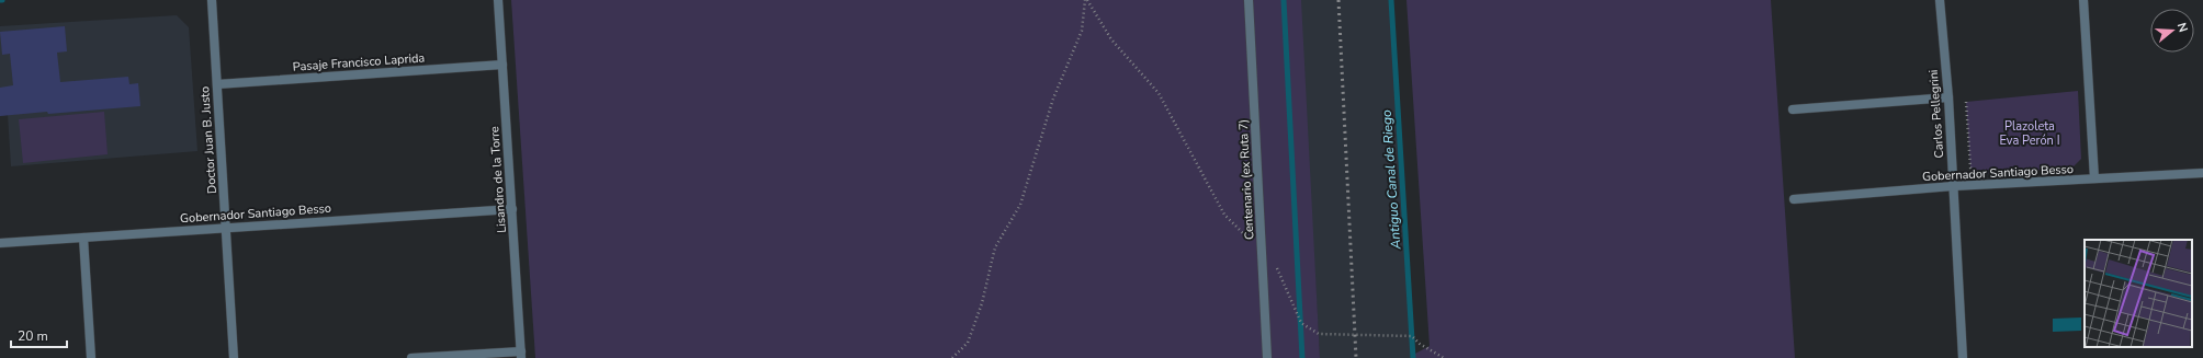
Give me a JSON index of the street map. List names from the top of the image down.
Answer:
{
  "streets": {
    "street": [
      "Pasaje Francisco Laprida",
      "Carlos Pellegrini",
      "Doctor Juan B. Justo",
      "Gobernador Santiago Besso",
      "Lisandro de la Torre",
      "Centenario (ex Ruta 7)"
    ]
  },
  "crossings": [
    ["Pasaje Francisco Laprida", "Doctor Juan B. Justo"],
    ["Pasaje Francisco Laprida", "Lisandro de la Torre"],
    ["Carlos Pellegrini", "Gobernador Santiago Besso"],
    ["Doctor Juan B. Justo", "Gobernador Santiago Besso"],
    ["Gobernador Santiago Besso", "Lisandro de la Torre"]
  ],
  "water": ["Antiguo Canal de Riego"],
  "parks": ["Plazoleta Eva Perón I"],
  "scale_bar": "20 m",
  "north": "right"
}
